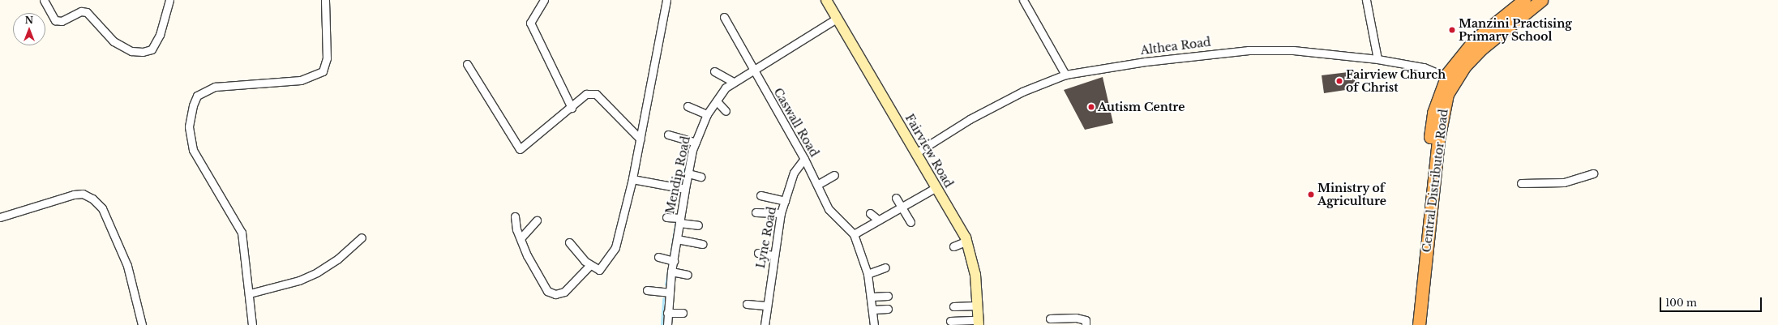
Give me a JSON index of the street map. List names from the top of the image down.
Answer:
{
  "streets": {
    "highway": ["Central Distributor Road"],
    "main road": ["Fairview Road"],
    "street": [
      "Althea Road",
      "Caswall Road",
      "Mendip Road",
      "Lyne Road"
    ]
  },
  "crossings": [
    ["Althea Road", "Fairview Road"],
    ["Althea Road", "Central Distributor Road"],
    ["Caswall Road", "Mendip Road"],
    ["Caswall Road", "Lyne Road"],
    ["Fairview Road", "Mendip Road"]
  ],
  "places": [
    "Manzini Practising Primary School",
    "Fairview Church of Christ",
    "Autism Centre",
    "Ministry of Agriculture"
  ],
  "scale_bar": "100 m",
  "north": "top"
}
